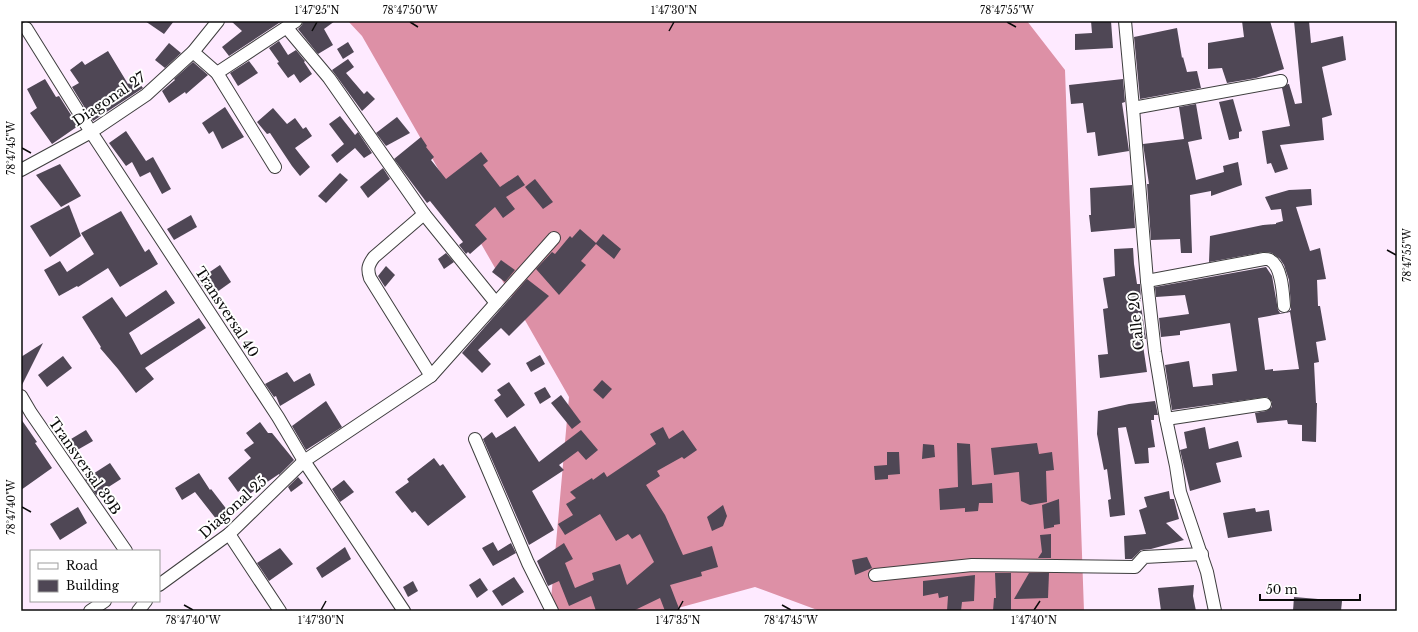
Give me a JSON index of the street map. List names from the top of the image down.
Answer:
{
  "streets": {
    "street": [
      "Diagonal 27",
      "Transversal 40",
      "Calle 20",
      "Transversal 39B",
      "Diagonal 25"
    ]
  },
  "crossings": [
    ["Diagonal 27", "Transversal 40"],
    ["Transversal 40", "Diagonal 25"]
  ],
  "legend": ["Road", "Building"],
  "scale_bar": "50 m",
  "coordinates": [
    "1°47'25\"N",
    "78°47'50\"W",
    "1°47'30\"N",
    "78°47'55\"W",
    "78°47'45\"W",
    "78°47'40\"W",
    "1°47'35\"N",
    "1°47'40\"N"
  ]
}
